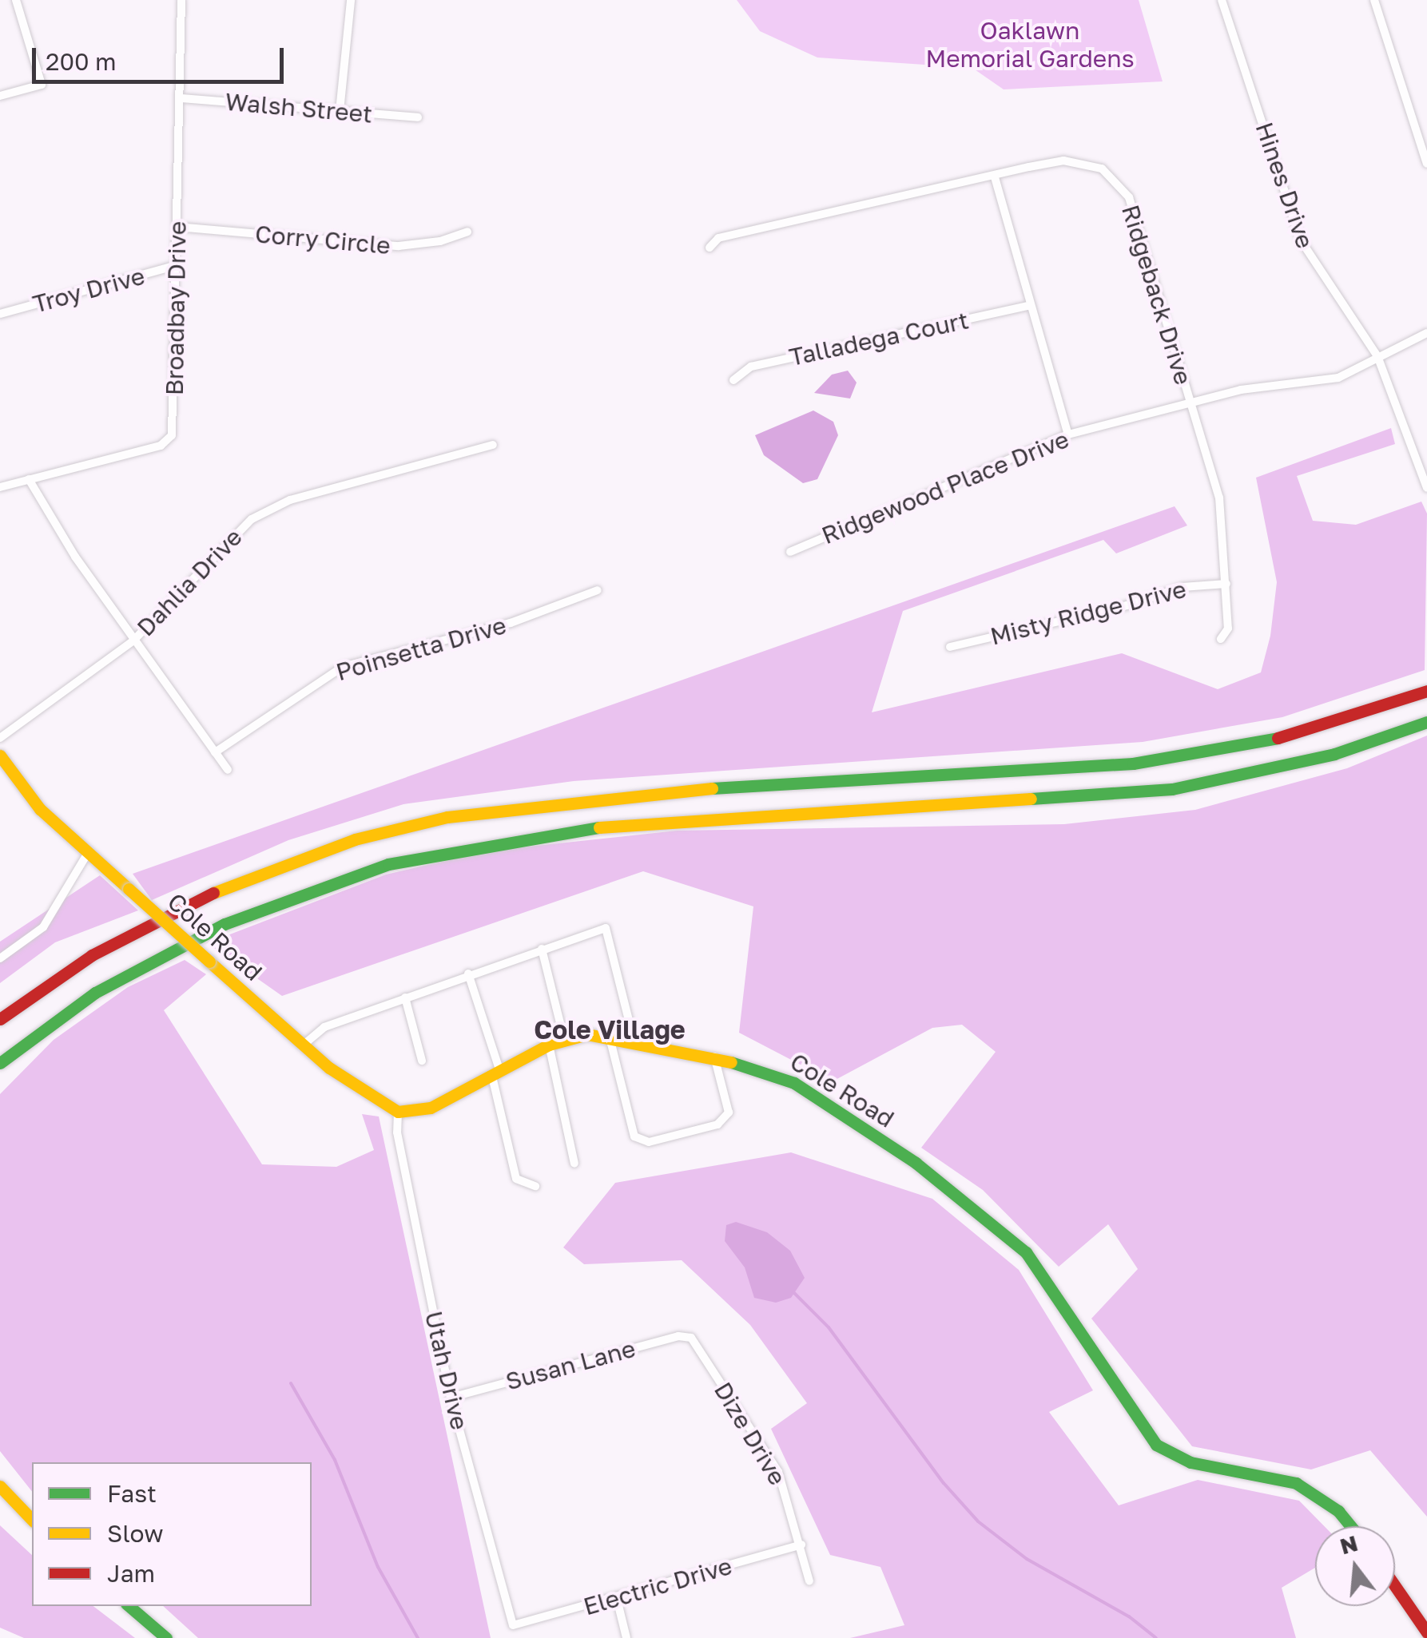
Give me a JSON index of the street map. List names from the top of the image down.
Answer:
{
  "streets": {
    "main road": ["Cole Road"],
    "street": [
      "Walsh Street",
      "Hines Drive",
      "Corry Circle",
      "Troy Drive",
      "Ridgeback Drive",
      "Broadbay Drive",
      "Talladega Court",
      "Ridgewood Place Drive",
      "Dahlia Drive",
      "Misty Ridge Drive",
      "Poinsetta Drive",
      "Susan Lane",
      "Utah Drive",
      "Dize Drive",
      "Electric Drive"
    ]
  },
  "crossings": [
    ["Walsh Street", "Broadbay Drive"],
    ["Hines Drive", "Ridgewood Place Drive"],
    ["Corry Circle", "Broadbay Drive"],
    ["Troy Drive", "Broadbay Drive"],
    ["Ridgeback Drive", "Ridgewood Place Drive"],
    ["Ridgeback Drive", "Misty Ridge Drive"],
    ["Cole Road", "Utah Drive"],
    ["Susan Lane", "Utah Drive"],
    ["Susan Lane", "Dize Drive"],
    ["Utah Drive", "Electric Drive"],
    ["Dize Drive", "Electric Drive"]
  ],
  "districts": ["Cole Village"],
  "parks": ["Oaklawn Memorial Gardens"],
  "legend": ["Fast", "Slow", "Jam"],
  "scale_bar": "200 m",
  "north": "top"
}
